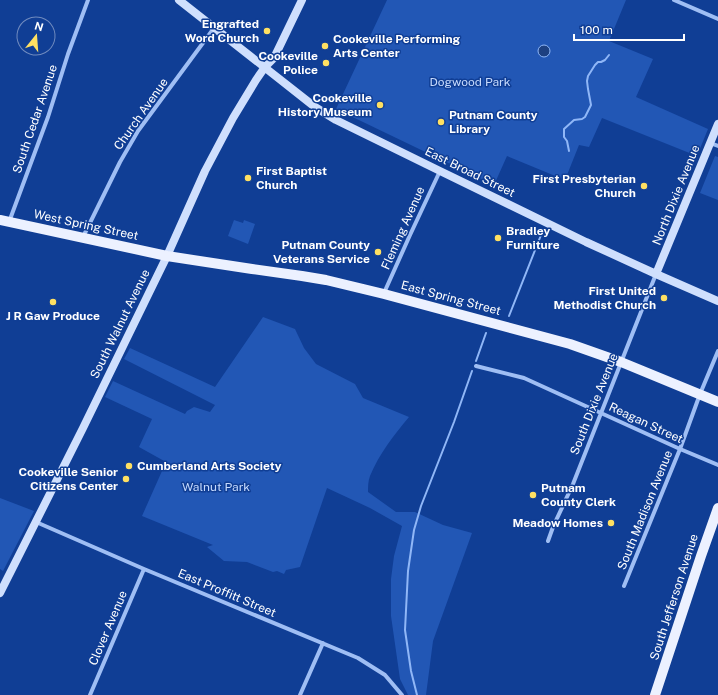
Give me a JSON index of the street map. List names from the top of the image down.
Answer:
{
  "streets": {
    "main road": ["West Spring Street", "East Spring Street", "South Jefferson Avenue"],
    "street": [
      "Church Avenue",
      "South Cedar Avenue",
      "East Broad Street",
      "North Dixie Avenue",
      "Fleming Avenue",
      "South Walnut Avenue",
      "South Dixie Avenue",
      "Reagan Street",
      "South Madison Avenue",
      "East Proffitt Street",
      "Clover Avenue"
    ]
  },
  "crossings": [
    ["Church Avenue", "East Broad Street"],
    ["Church Avenue", "West Spring Street"],
    ["South Cedar Avenue", "West Spring Street"],
    ["East Broad Street", "North Dixie Avenue"],
    ["East Broad Street", "Fleming Avenue"],
    ["East Broad Street", "South Walnut Avenue"],
    ["East Broad Street", "South Dixie Avenue"],
    ["North Dixie Avenue", "South Dixie Avenue"],
    ["West Spring Street", "East Spring Street"],
    ["West Spring Street", "South Walnut Avenue"],
    ["Fleming Avenue", "East Spring Street"],
    ["East Spring Street", "South Walnut Avenue"],
    ["East Spring Street", "South Dixie Avenue"],
    ["East Spring Street", "South Madison Avenue"],
    ["South Walnut Avenue", "East Proffitt Street"],
    ["South Dixie Avenue", "Reagan Street"],
    ["Reagan Street", "South Madison Avenue"],
    ["East Proffitt Street", "Clover Avenue"]
  ],
  "parks": ["Dogwood Park", "Walnut Park"],
  "places": [
    "Engrafted Word Church",
    "Cookeville Performing Arts Center",
    "Cookeville Police",
    "Cookeville History Museum",
    "Putnam County Library",
    "First Baptist Church",
    "First Presbyterian Church",
    "Bradley Furniture",
    "Putnam County Veterans Service",
    "First United Methodist Church",
    "J R Gaw Produce",
    "Cumberland Arts Society",
    "Cookeville Senior Citizens Center",
    "Putnam County Clerk",
    "Meadow Homes"
  ],
  "scale_bar": "100 m",
  "north": "top"
}
